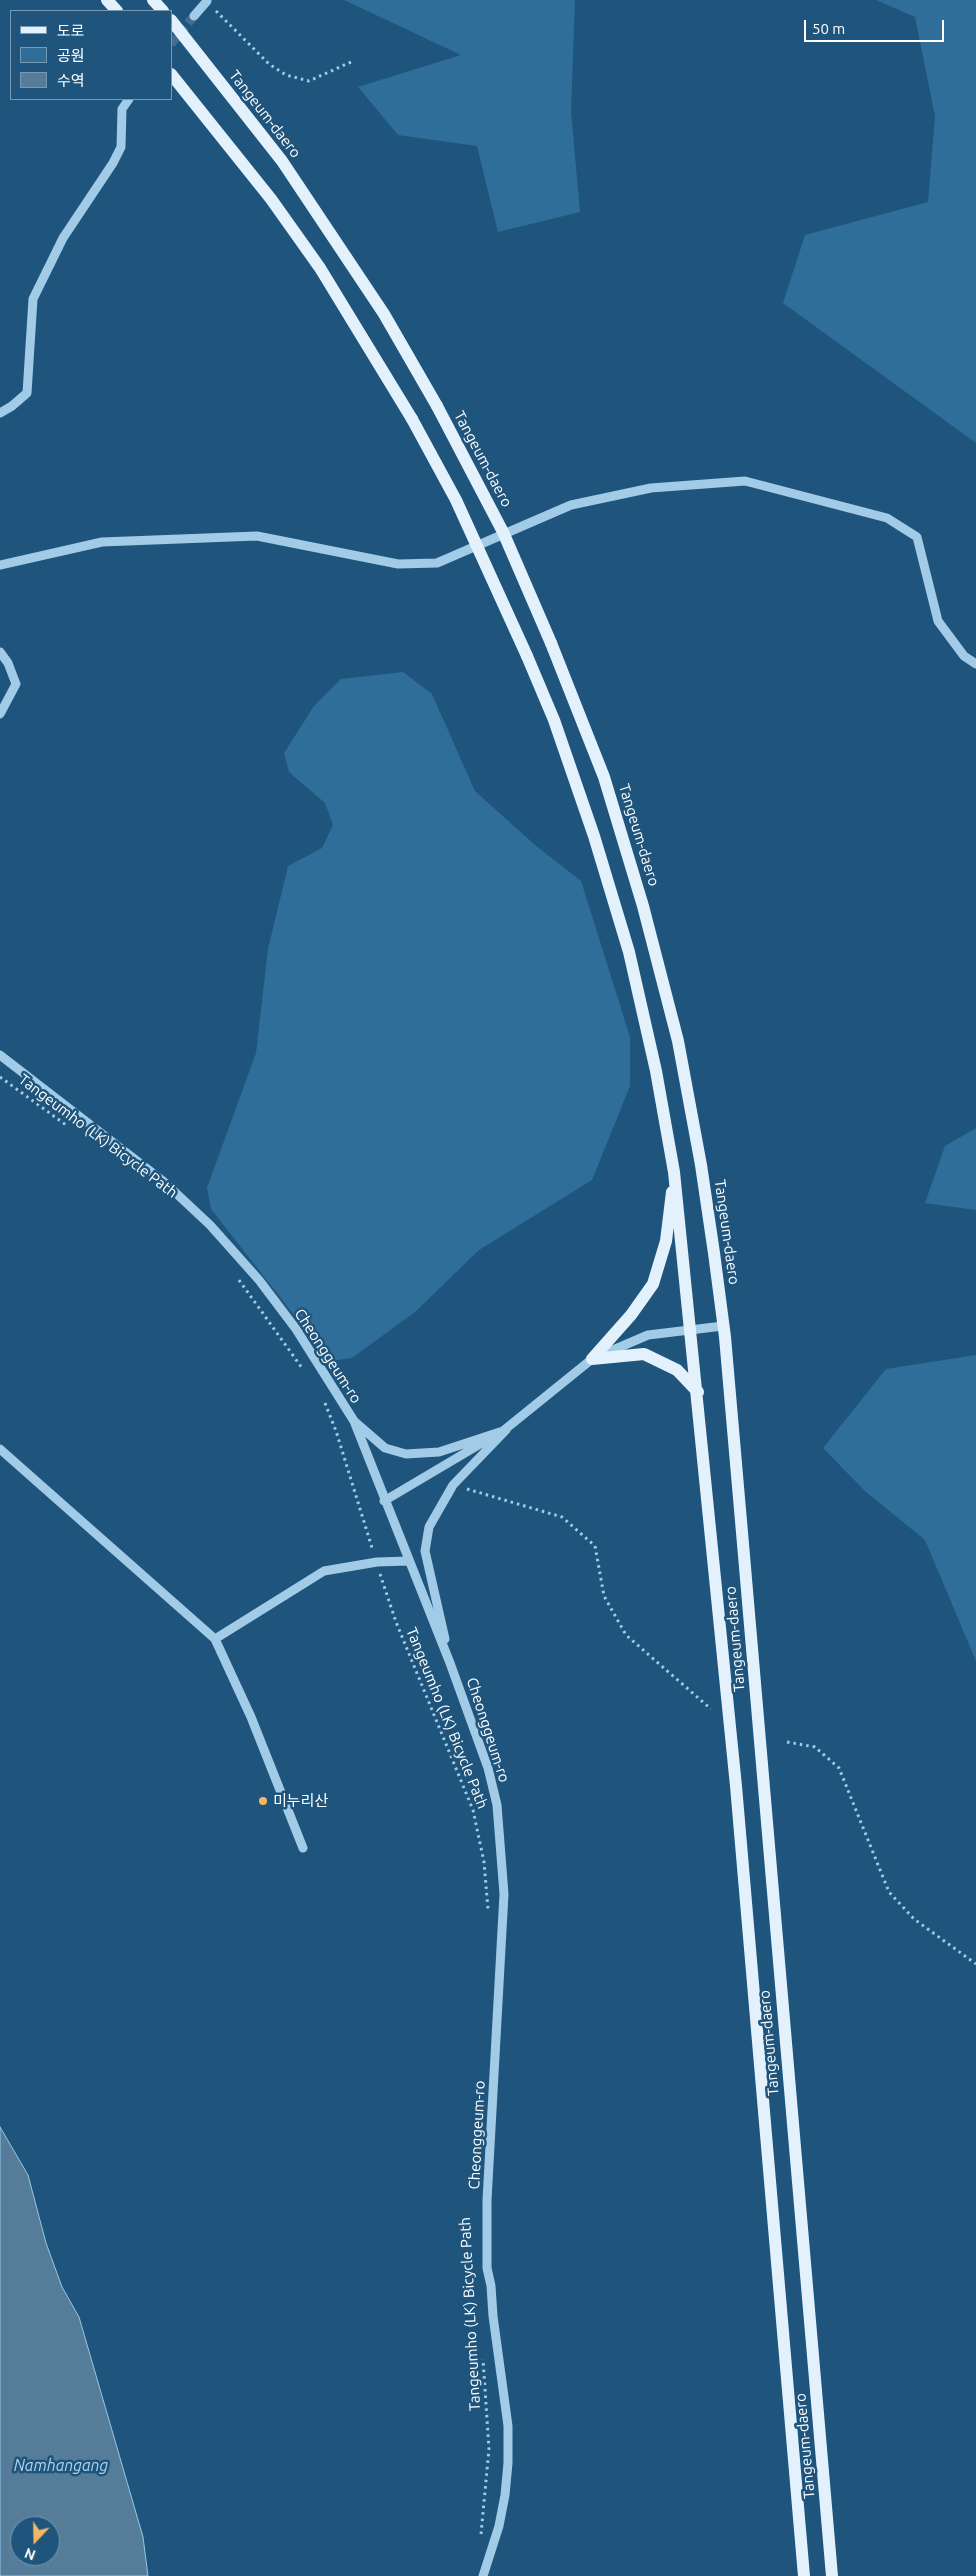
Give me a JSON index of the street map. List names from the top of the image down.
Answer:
{
  "streets": {
    "main road": ["Tangeum-daero"],
    "street": ["Cheonggeum-ro"],
    "path": ["Tangeumho (LK) Bicycle Path"]
  },
  "water": ["Namhangang"],
  "places": ["미누리산"],
  "legend": ["도로", "공원", "수역"],
  "scale_bar": "50 m",
  "north": "bottom"
}
